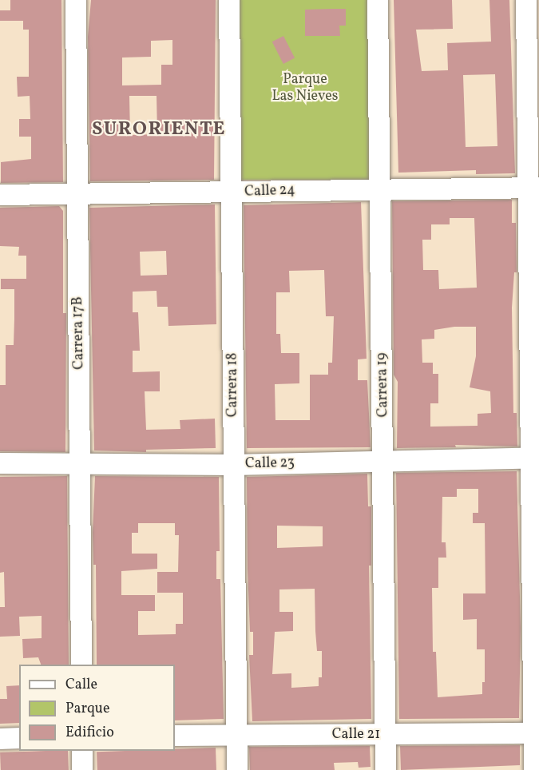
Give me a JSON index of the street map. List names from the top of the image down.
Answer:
{
  "streets": {
    "street": [
      "Calle 24",
      "Carrera 17B",
      "Carrera 18",
      "Carrera 19",
      "Calle 23",
      "Calle 21"
    ]
  },
  "crossings": [
    ["Calle 24", "Carrera 17B"],
    ["Calle 24", "Carrera 18"],
    ["Calle 24", "Carrera 19"],
    ["Carrera 17B", "Calle 23"],
    ["Carrera 18", "Calle 23"],
    ["Carrera 18", "Calle 21"],
    ["Carrera 19", "Calle 23"],
    ["Carrera 19", "Calle 21"]
  ],
  "districts": ["SURORIENTE"],
  "parks": ["Parque Las Nieves"],
  "legend": ["Calle", "Parque", "Edificio"]
}
